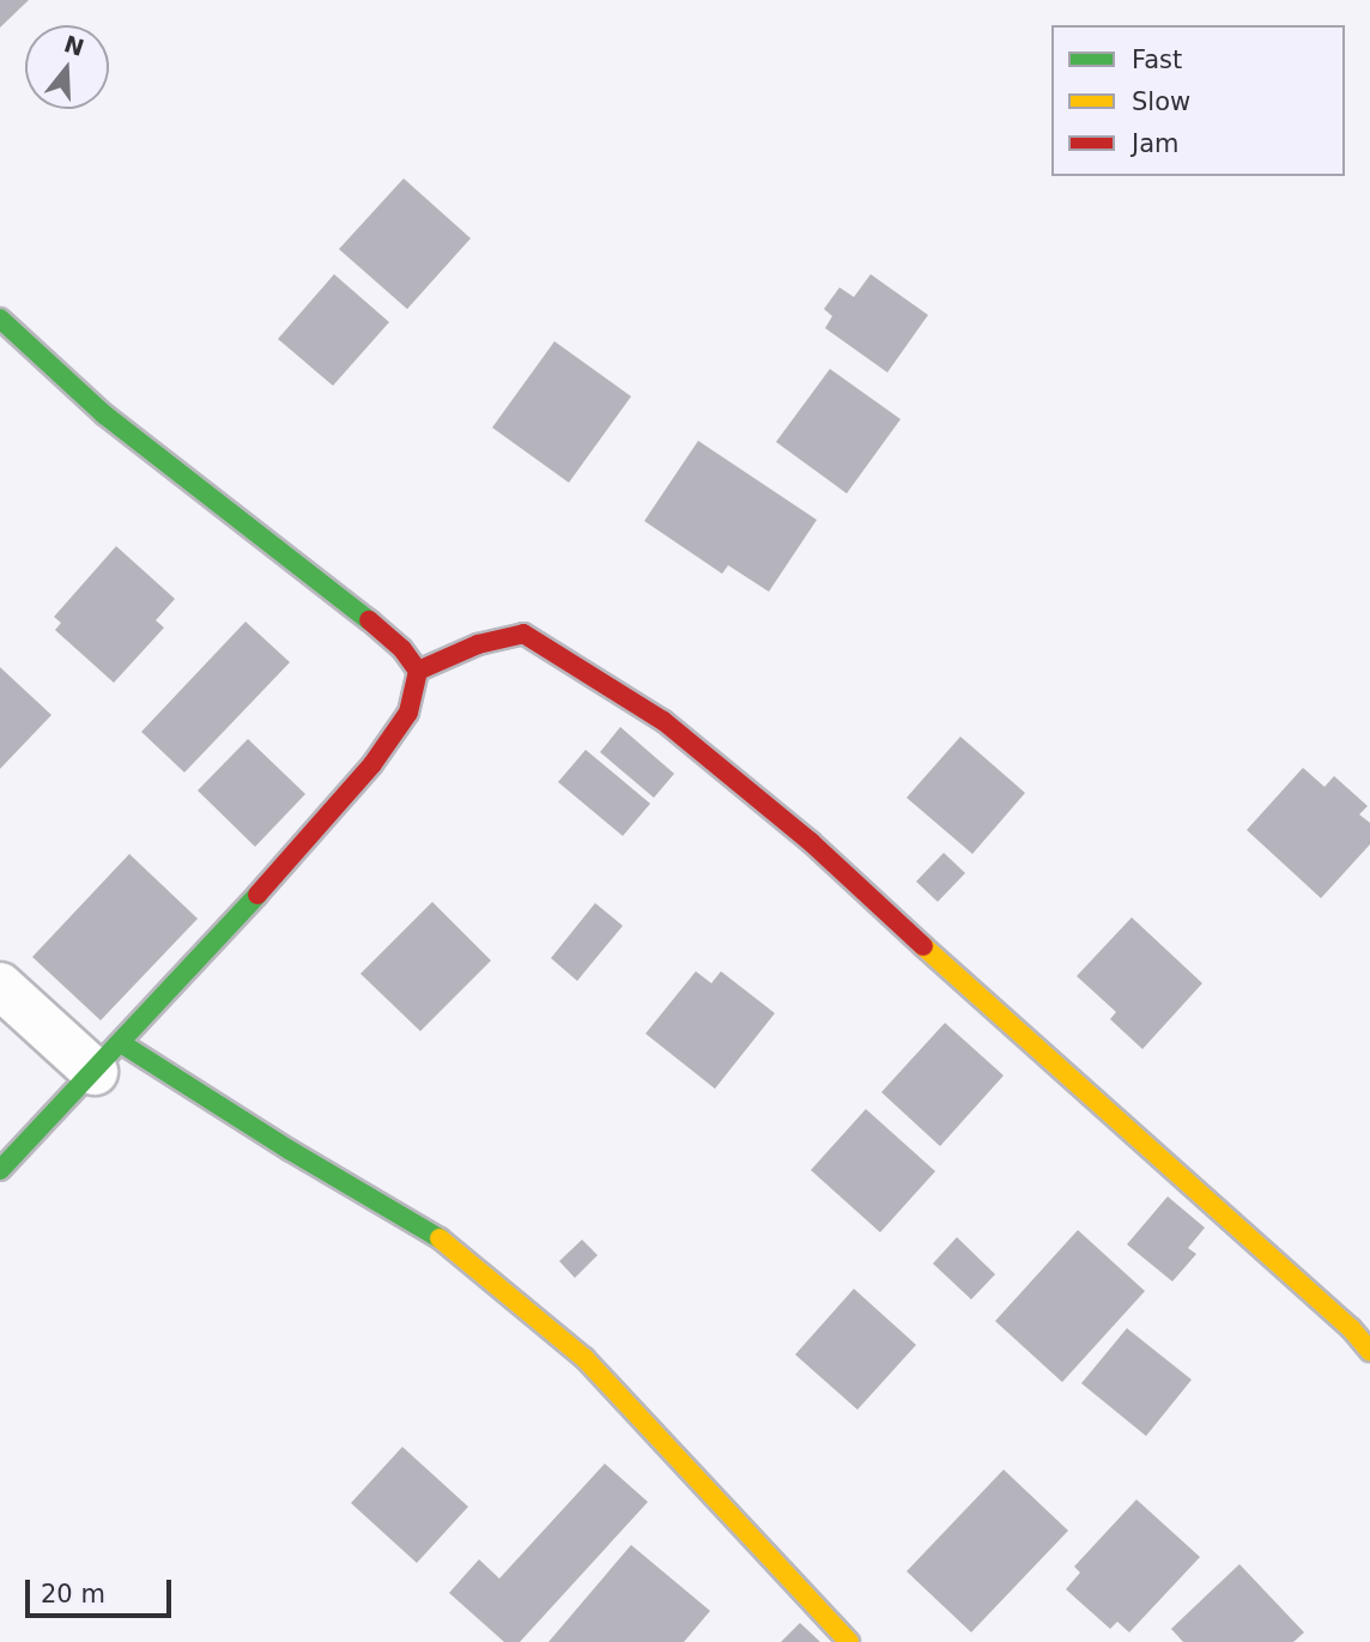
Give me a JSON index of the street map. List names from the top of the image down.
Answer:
{
  "legend": ["Fast", "Slow", "Jam"],
  "scale_bar": "20 m",
  "north": "top"
}
